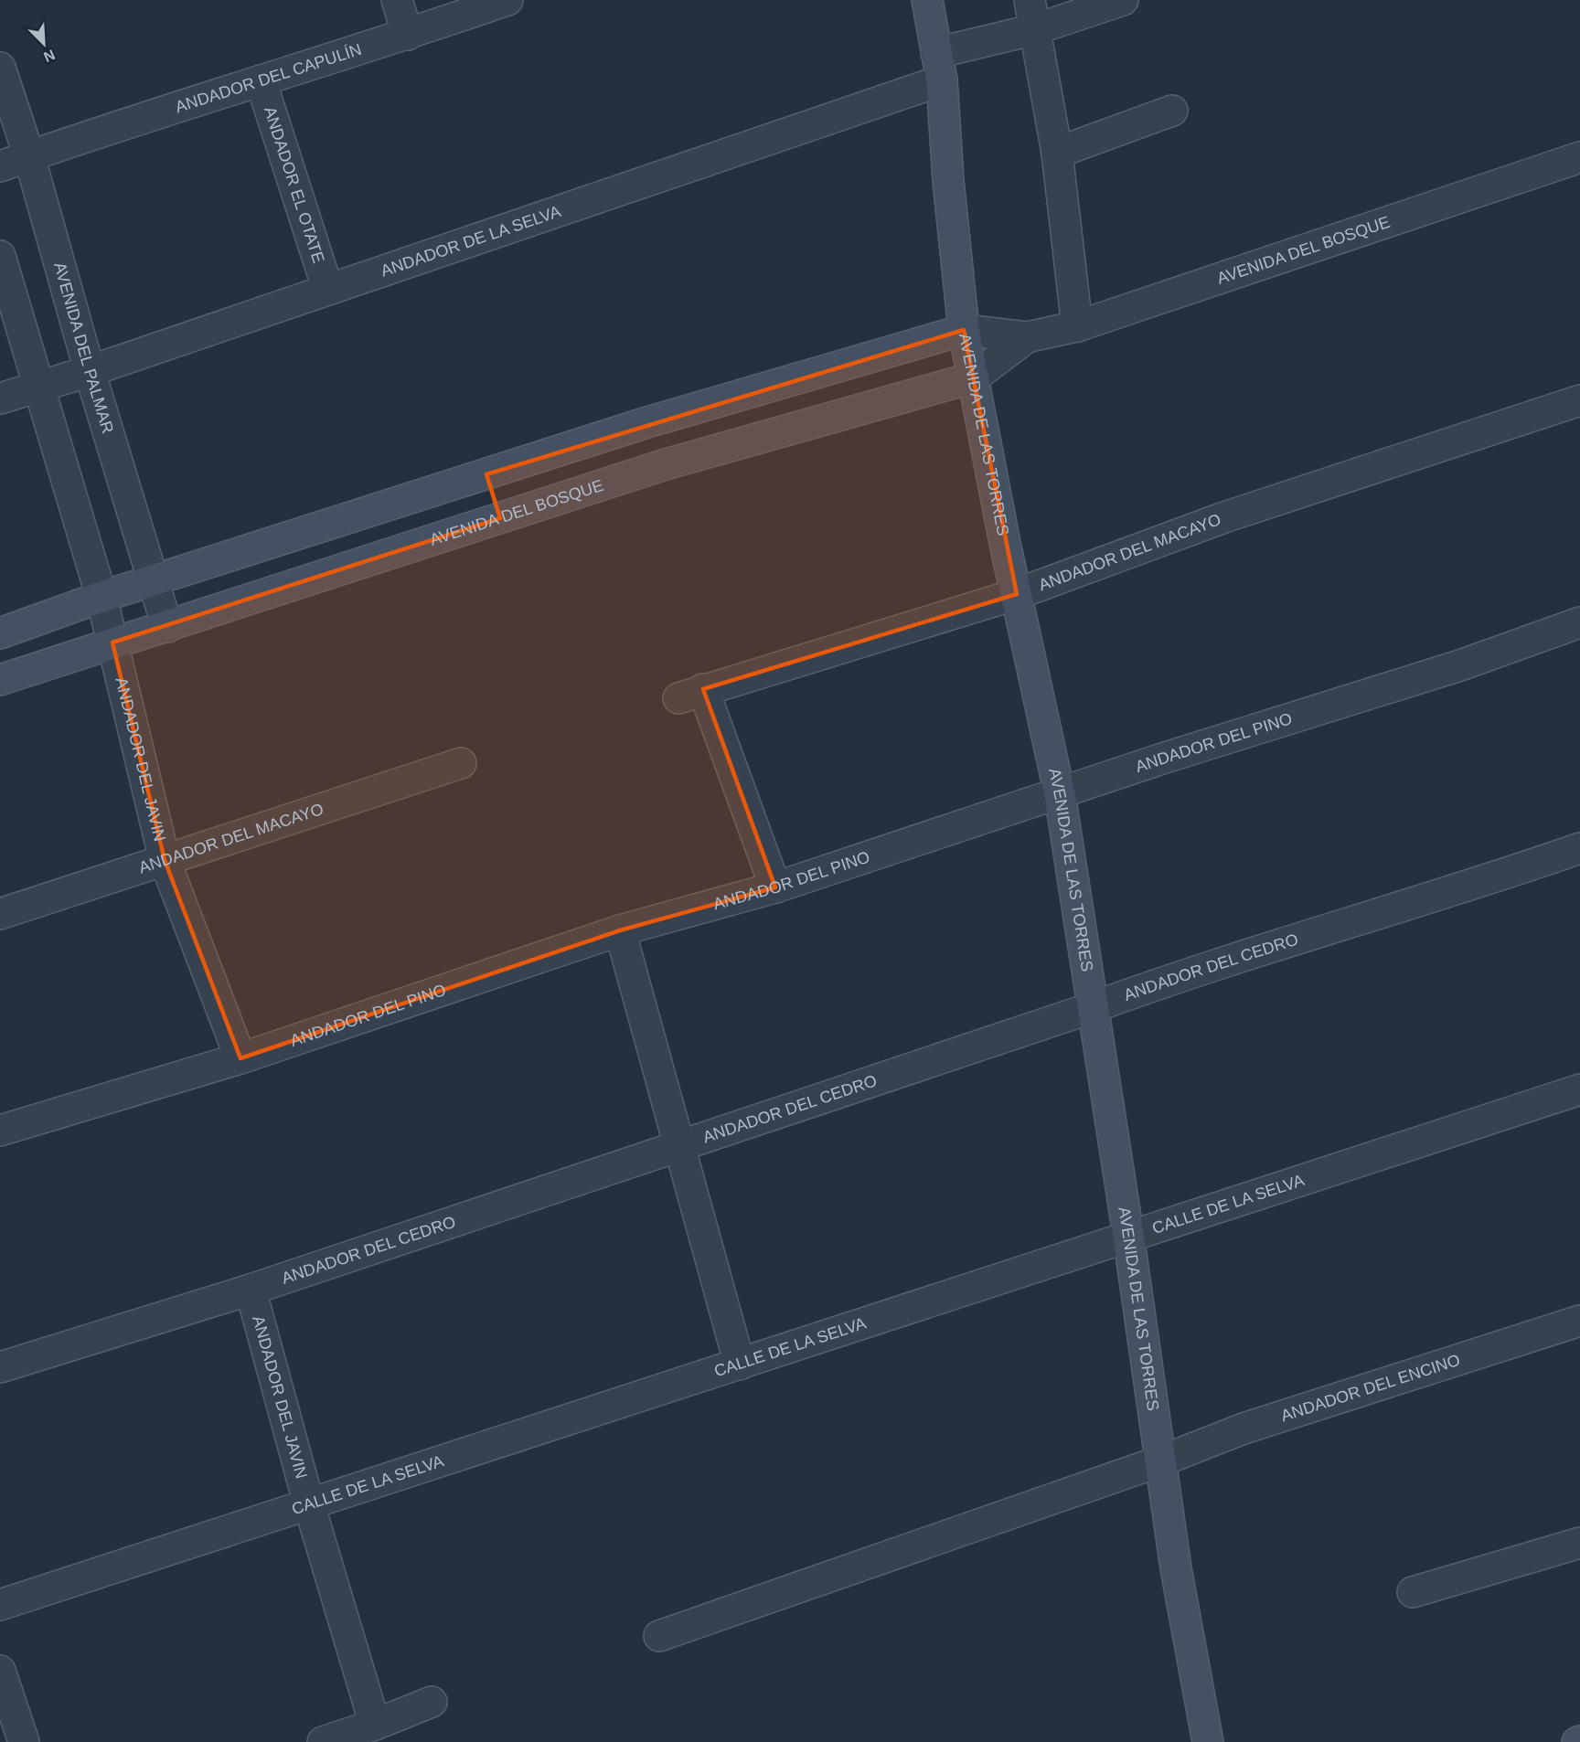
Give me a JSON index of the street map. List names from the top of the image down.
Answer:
{
  "streets": {
    "street": [
      "ANDADOR DEL CAPULÍN",
      "ANDADOR EL OTATE",
      "ANDADOR DE LA SELVA",
      "AVENIDA DEL BOSQUE",
      "AVENIDA DEL PALMAR",
      "AVENIDA DE LAS TORRES",
      "ANDADOR DEL MACAYO",
      "ANDADOR DEL PINO",
      "ANDADOR DEL JAVIN",
      "ANDADOR DEL CEDRO",
      "CALLE DE LA SELVA",
      "ANDADOR DEL ENCINO"
    ]
  },
  "crossings": [
    ["ANDADOR DEL CAPULÍN", "ANDADOR EL OTATE"],
    ["ANDADOR DEL CAPULÍN", "AVENIDA DEL PALMAR"],
    ["ANDADOR EL OTATE", "ANDADOR DE LA SELVA"],
    ["ANDADOR DE LA SELVA", "AVENIDA DEL PALMAR"],
    ["ANDADOR DE LA SELVA", "AVENIDA DE LAS TORRES"],
    ["AVENIDA DEL BOSQUE", "AVENIDA DEL PALMAR"],
    ["AVENIDA DEL BOSQUE", "AVENIDA DE LAS TORRES"],
    ["AVENIDA DEL BOSQUE", "ANDADOR DEL JAVIN"],
    ["AVENIDA DE LAS TORRES", "ANDADOR DEL MACAYO"],
    ["AVENIDA DE LAS TORRES", "ANDADOR DEL PINO"],
    ["AVENIDA DE LAS TORRES", "ANDADOR DEL CEDRO"],
    ["AVENIDA DE LAS TORRES", "CALLE DE LA SELVA"],
    ["AVENIDA DE LAS TORRES", "ANDADOR DEL ENCINO"],
    ["ANDADOR DEL MACAYO", "ANDADOR DEL PINO"],
    ["ANDADOR DEL MACAYO", "ANDADOR DEL JAVIN"],
    ["ANDADOR DEL PINO", "ANDADOR DEL JAVIN"],
    ["ANDADOR DEL JAVIN", "ANDADOR DEL CEDRO"],
    ["ANDADOR DEL JAVIN", "CALLE DE LA SELVA"]
  ],
  "north": "bottom right"
}
